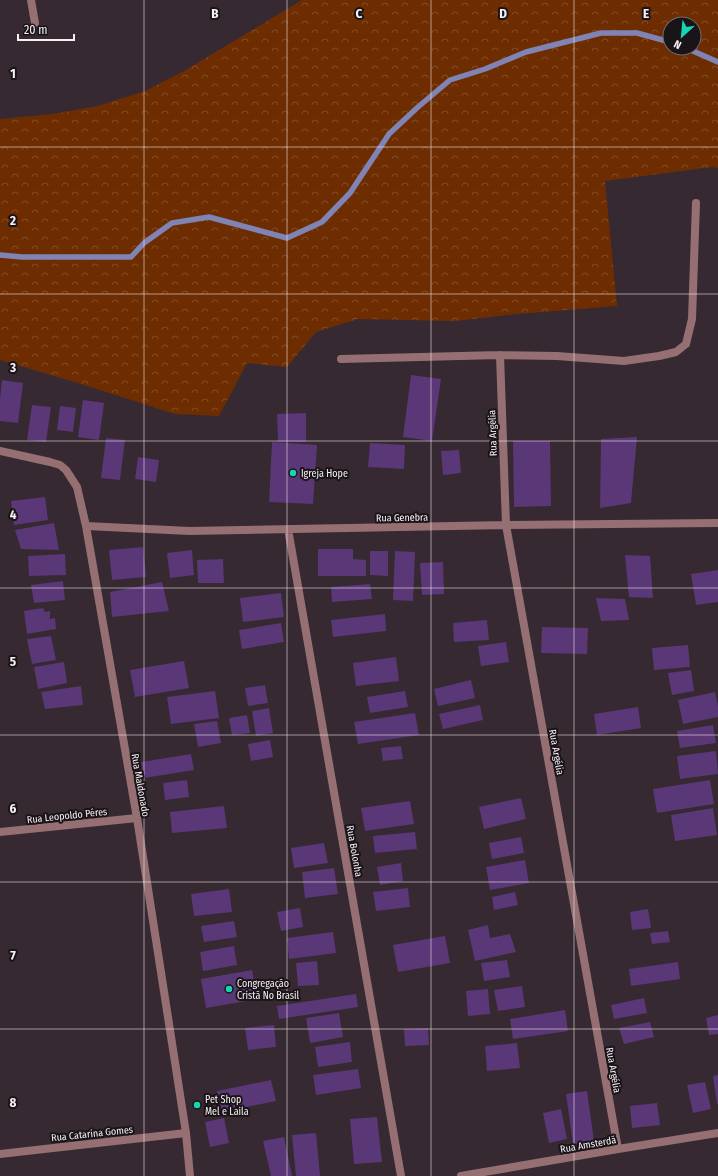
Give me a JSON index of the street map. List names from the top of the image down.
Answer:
{
  "streets": {
    "street": [
      "Rua Argélia",
      "Rua Genebra",
      "Rua Maldonado",
      "Rua Leopoldo Péres",
      "Rua Bolonha",
      "Rua Catarina Gomes",
      "Rua Amsterdã"
    ]
  },
  "crossings": [
    ["Rua Argélia", "Rua Genebra"],
    ["Rua Argélia", "Rua Amsterdã"],
    ["Rua Genebra", "Rua Maldonado"],
    ["Rua Genebra", "Rua Bolonha"],
    ["Rua Maldonado", "Rua Leopoldo Péres"],
    ["Rua Maldonado", "Rua Catarina Gomes"]
  ],
  "places": ["Igreja Hope", "Congregação Cristã No Brasil", "Pet Shop Mel e Laila"],
  "scale_bar": "20 m",
  "north": "bottom left",
  "grid": {
    "columns": [
      "B",
      "C",
      "D",
      "E"
    ],
    "rows": [
      "1",
      "2",
      "3",
      "4",
      "5",
      "6",
      "7",
      "8"
    ]
  }
}
